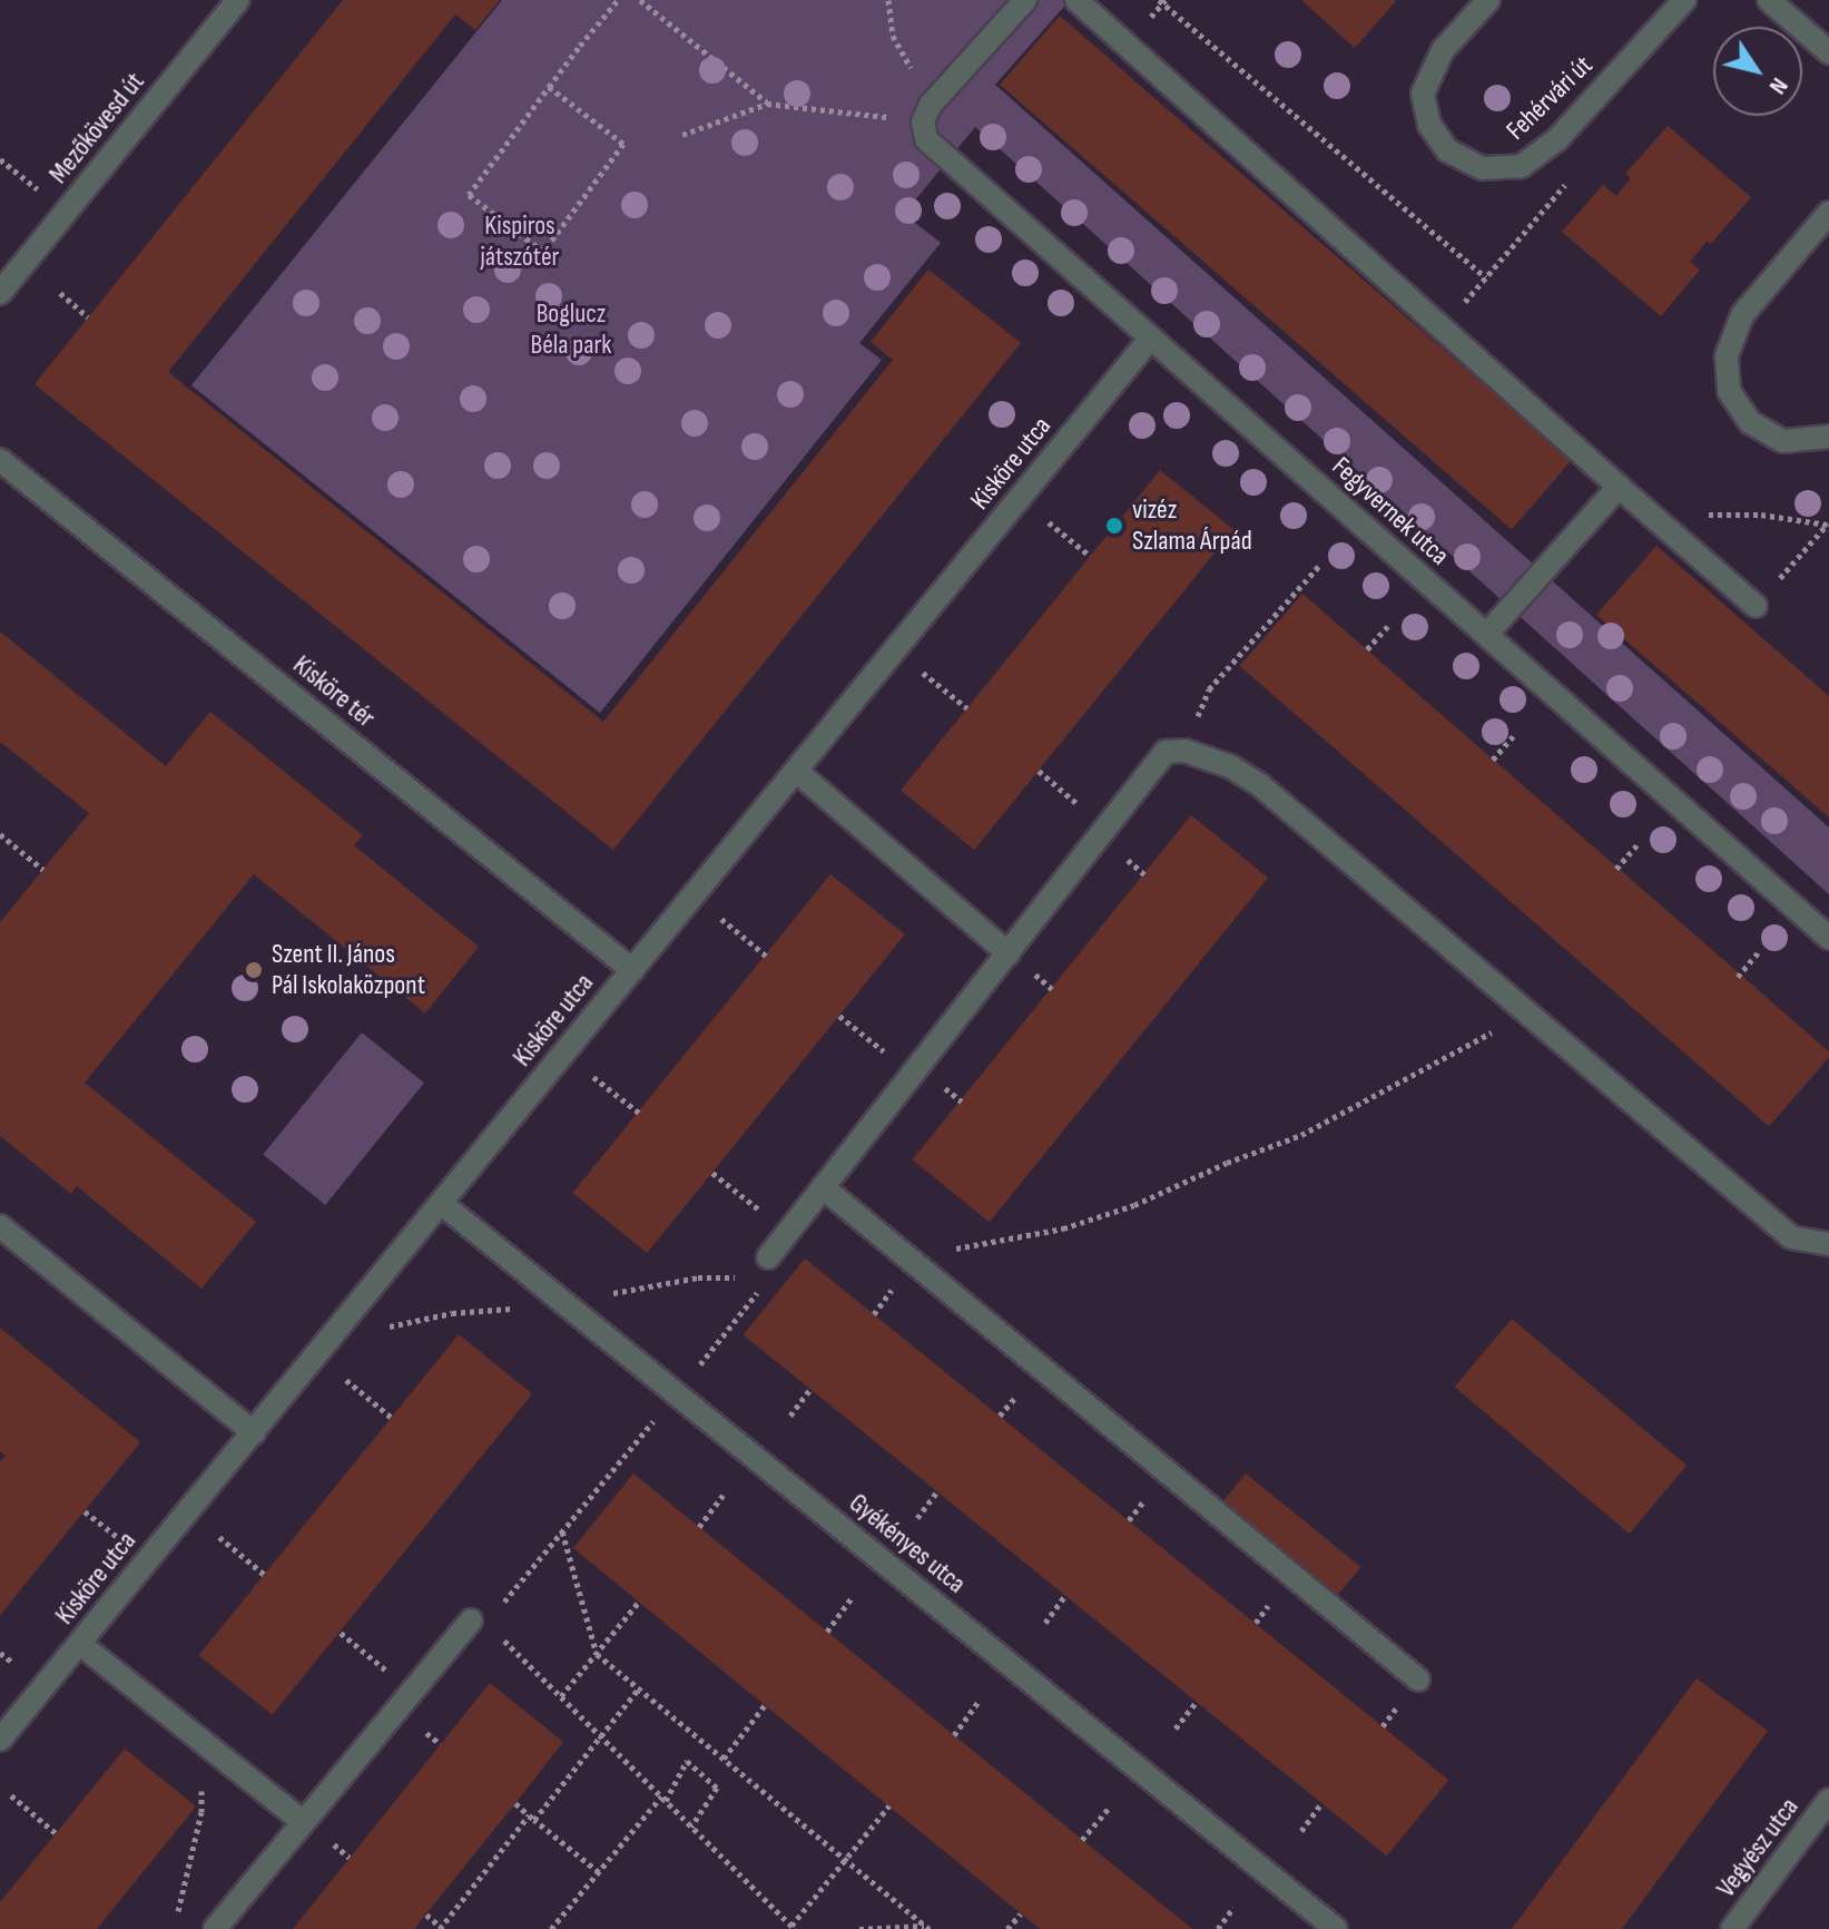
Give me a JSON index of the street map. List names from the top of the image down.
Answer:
{
  "streets": {
    "street": [
      "Fehérvári út",
      "Mezőkövesd út",
      "Kisköre utca",
      "Fegyvernek utca",
      "Kisköre tér",
      "Gyékényes utca",
      "Vegyész utca"
    ]
  },
  "crossings": [
    ["Kisköre utca", "Fegyvernek utca"],
    ["Kisköre utca", "Kisköre tér"],
    ["Kisköre utca", "Gyékényes utca"]
  ],
  "parks": ["Kispiros játszótér", "Boglucz Béla park"],
  "places": ["vizéz Szlama Árpád", "Szent II. János Pál Iskolaközpont"],
  "north": "bottom right"
}
